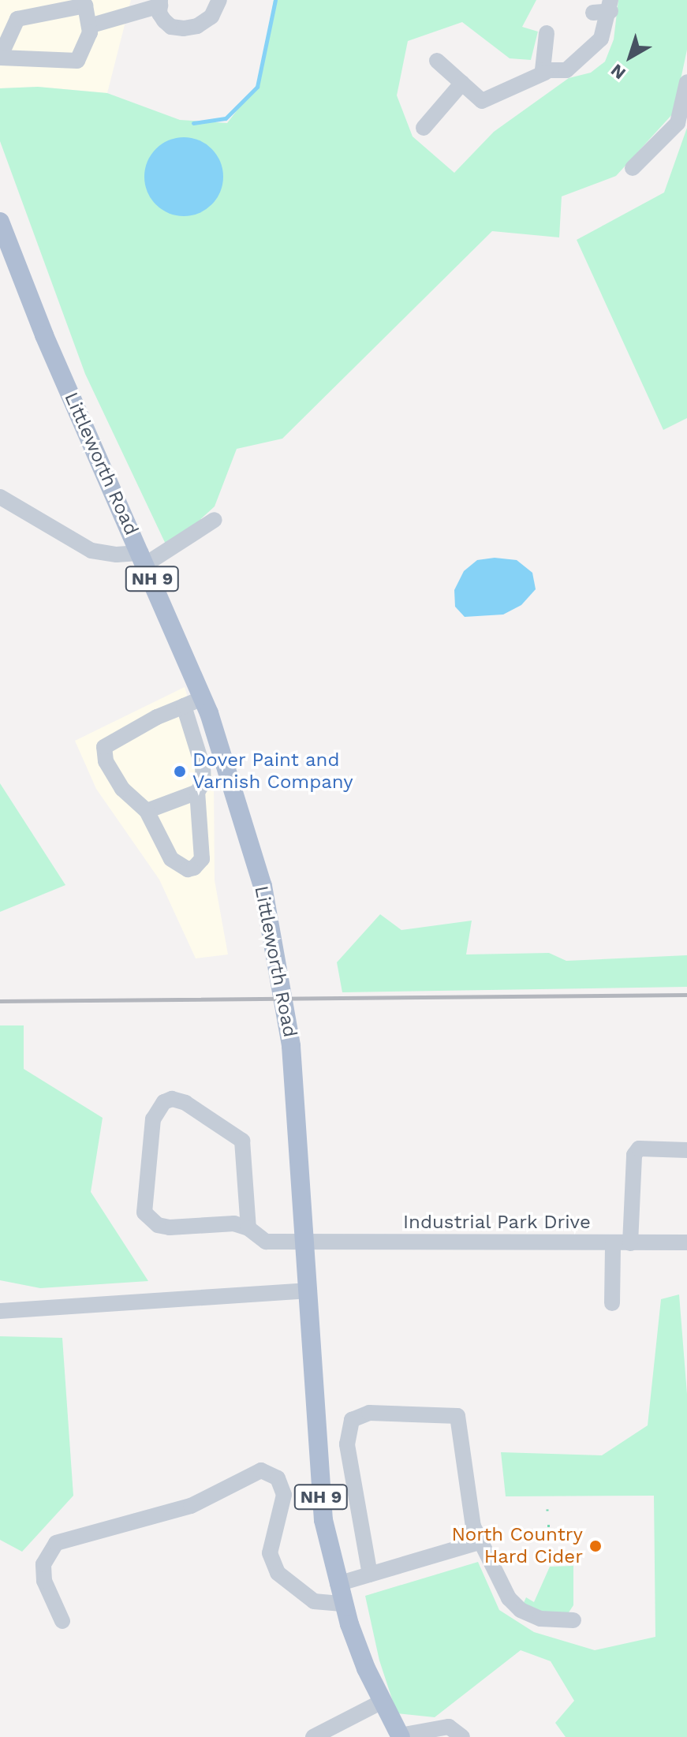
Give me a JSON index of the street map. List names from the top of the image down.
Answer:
{
  "streets": {
    "main road": ["Littleworth Road", "NH 9"],
    "street": ["Industrial Park Drive"]
  },
  "crossings": [
    ["Littleworth Road", "Industrial Park Drive"]
  ],
  "places": ["Dover Paint and Varnish Company", "North Country Hard Cider"],
  "north": "bottom left"
}
